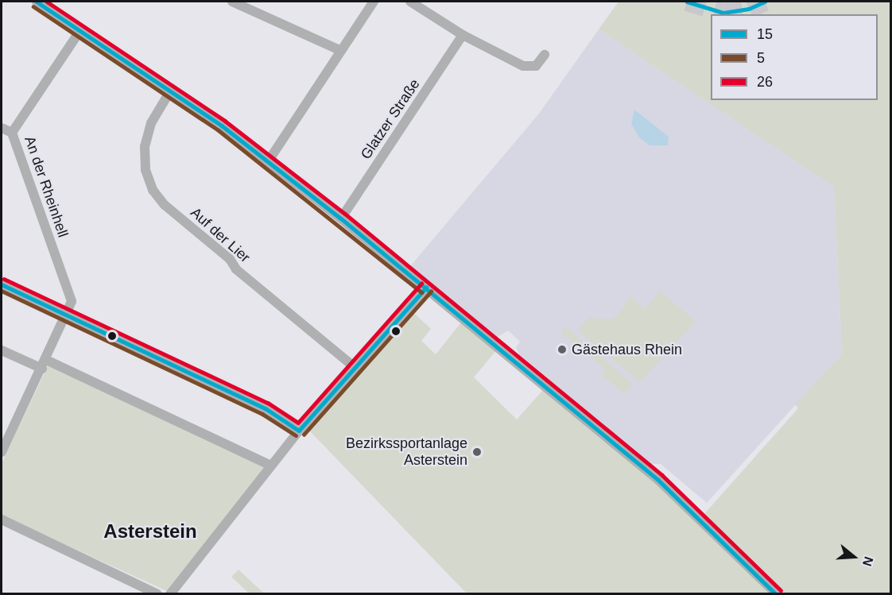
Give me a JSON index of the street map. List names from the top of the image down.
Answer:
{
  "streets": {
    "street": ["Glatzer Straße", "An der Rheinhell", "Auf der Lier"]
  },
  "districts": ["Asterstein"],
  "places": ["Gästehaus Rhein", "Bezirkssportanlage Asterstein"],
  "lines": ["transit line 15", "transit line 26", "transit line 5"],
  "legend": ["15", "5", "26"],
  "north": "right"
}
